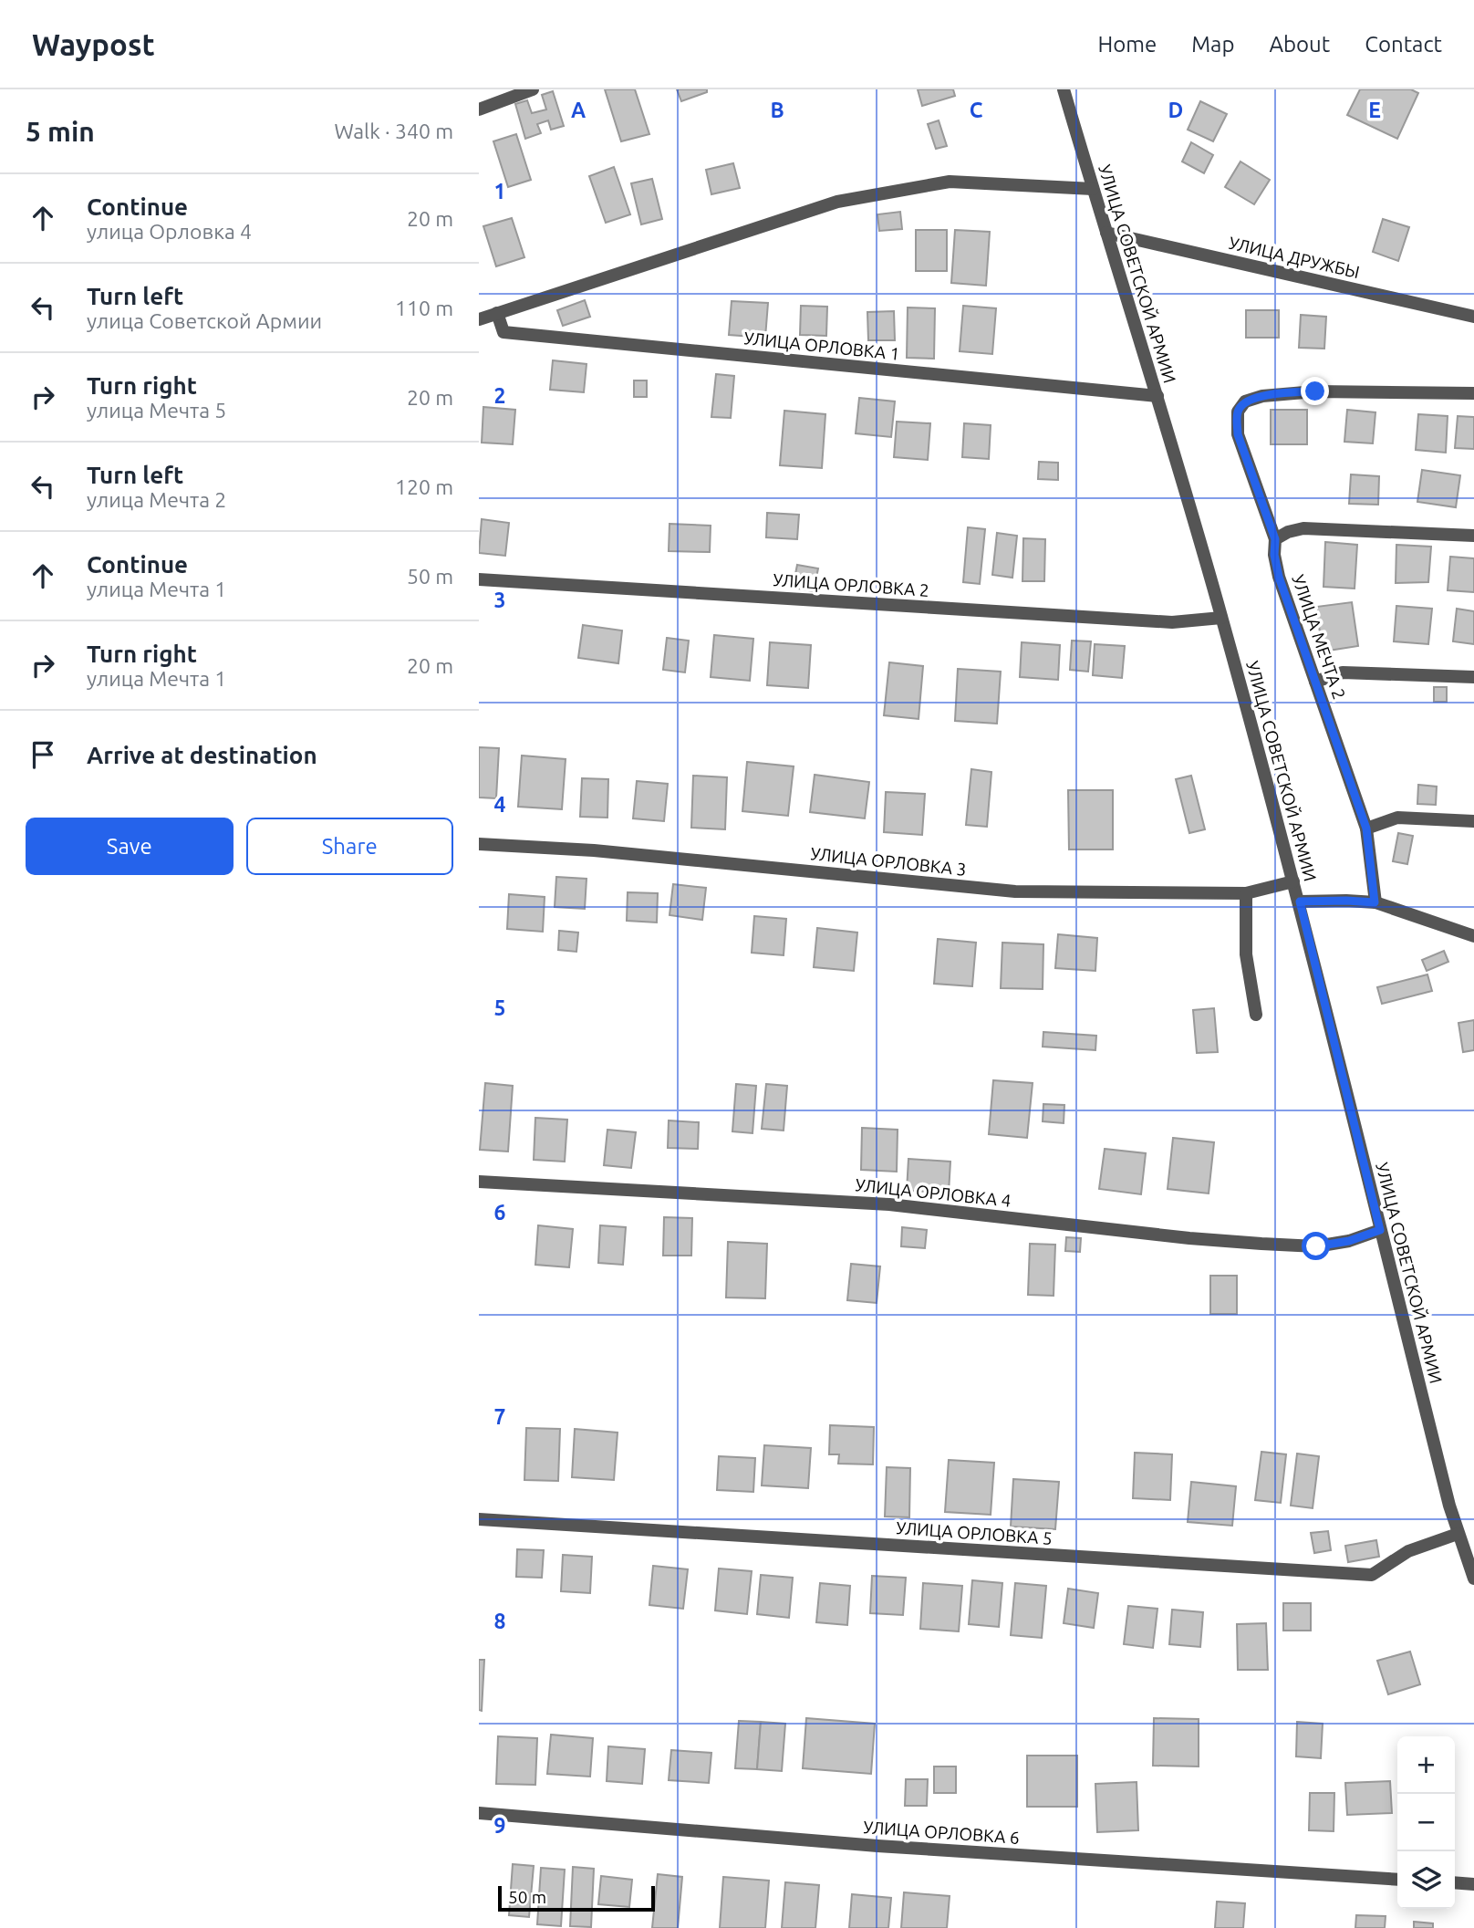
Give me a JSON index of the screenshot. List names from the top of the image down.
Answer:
{
  "streets": {
    "street": [
      "УЛИЦА ДРУЖБЫ",
      "УЛИЦА СОВЕТСКОЙ АРМИИ",
      "УЛИЦА ОРЛОВКА 1",
      "УЛИЦА ОРЛОВКА 2",
      "УЛИЦА МЕЧТА 2",
      "УЛИЦА ОРЛОВКА 3",
      "УЛИЦА ОРЛОВКА 4",
      "УЛИЦА ОРЛОВКА 5",
      "УЛИЦА ОРЛОВКА 6"
    ]
  },
  "crossings": [
    ["УЛИЦА ДРУЖБЫ", "УЛИЦА СОВЕТСКОЙ АРМИИ"],
    ["УЛИЦА СОВЕТСКОЙ АРМИИ", "УЛИЦА ОРЛОВКА 1"],
    ["УЛИЦА СОВЕТСКОЙ АРМИИ", "УЛИЦА ОРЛОВКА 2"],
    ["УЛИЦА СОВЕТСКОЙ АРМИИ", "УЛИЦА ОРЛОВКА 3"],
    ["УЛИЦА СОВЕТСКОЙ АРМИИ", "УЛИЦА ОРЛОВКА 4"],
    ["УЛИЦА СОВЕТСКОЙ АРМИИ", "УЛИЦА ОРЛОВКА 5"]
  ],
  "scale_bar": "50 m",
  "page": {
    "header": "Waypost",
    "nav": [
      "Home",
      "Map",
      "About",
      "Contact"
    ],
    "heading": ["5 min", "Walk · 340 m"],
    "list": [
      ["Continue", "улица Орловка 4", "20 m"],
      ["Turn left", "улица Советской Армии", "110 m"],
      ["Turn right", "улица Мечта 5", "20 m"],
      ["Turn left", "улица Мечта 2", "120 m"],
      ["Continue", "улица Мечта 1", "50 m"],
      ["Turn right", "улица Мечта 1", "20 m"],
      "Arrive at destination"
    ],
    "buttons": ["Save", "Share"],
    "map_buttons": ["+", "−"],
    "scale": "50 m"
  },
  "grid": {
    "columns": [
      "A",
      "B",
      "C",
      "D",
      "E"
    ],
    "rows": [
      "1",
      "2",
      "3",
      "4",
      "5",
      "6",
      "7",
      "8",
      "9"
    ]
  }
}
